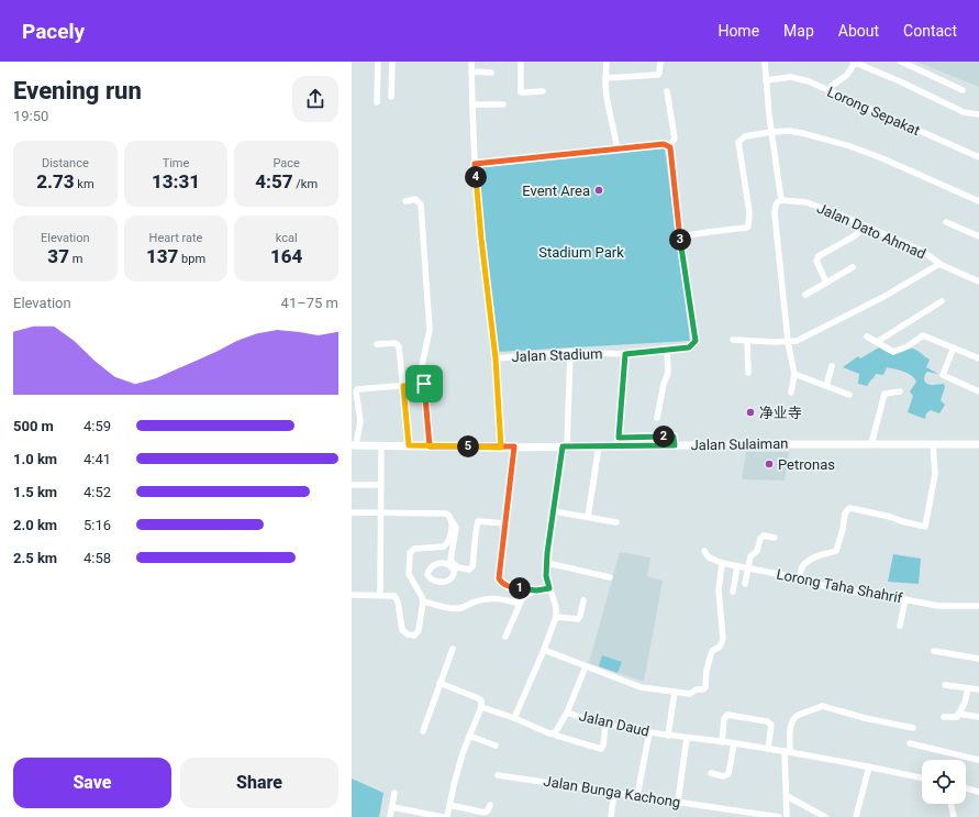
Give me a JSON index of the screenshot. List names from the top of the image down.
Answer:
{
  "streets": {
    "main road": ["Jalan Sulaiman"],
    "street": [
      "Lorong Sepakat",
      "Jalan Dato Ahmad",
      "Jalan Stadium",
      "Lorong Taha Shahrif",
      "Jalan Daud",
      "Jalan Bunga Kachong"
    ]
  },
  "parks": ["Stadium Park"],
  "places": ["Event Area", "净业寺", "Petronas"],
  "page": {
    "header": "Pacely",
    "nav": [
      "Home",
      "Map",
      "About",
      "Contact"
    ],
    "heading": ["Evening run", "19:50"],
    "stats": [
      ["Distance", "2.73 km"],
      ["Time", "13:31"],
      ["Pace", "4:57 /km"],
      ["Elevation", "37 m"],
      ["Heart rate", "137 bpm"],
      ["kcal", "164"]
    ],
    "pins": [
      "4",
      "3",
      "2",
      "5",
      "1"
    ],
    "chart": ["Elevation", "41–75 m"],
    "list": [
      {
        "name": "500 m",
        "note": "4:59"
      },
      {
        "name": "1.0 km",
        "note": "4:41"
      },
      {
        "name": "1.5 km",
        "note": "4:52"
      },
      {
        "name": "2.0 km",
        "note": "5:16"
      },
      {
        "name": "2.5 km",
        "note": "4:58"
      }
    ],
    "buttons": ["Save", "Share"]
  }
}
